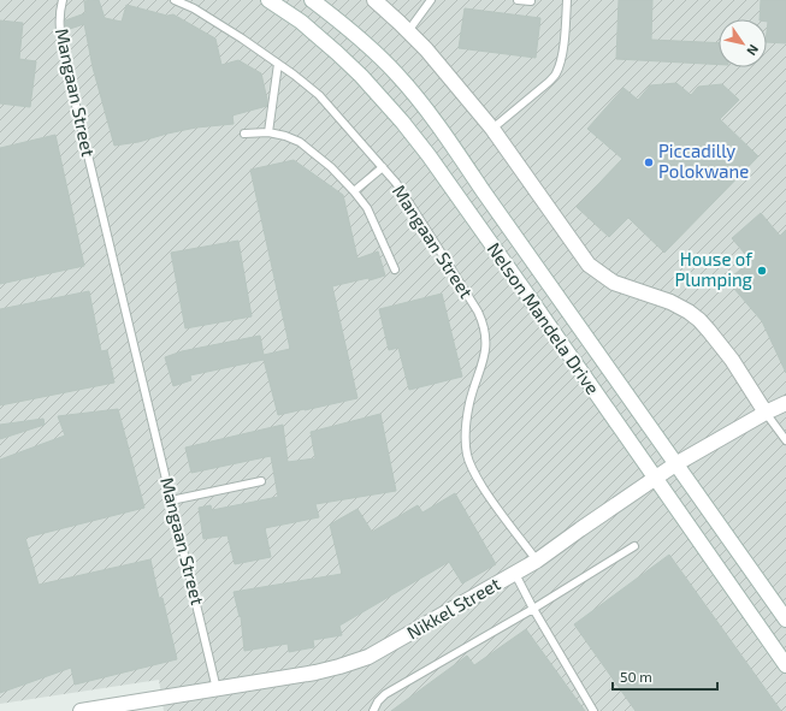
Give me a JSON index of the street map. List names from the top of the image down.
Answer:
{
  "streets": {
    "main road": ["Nelson Mandela Drive", "Nikkel Street"],
    "lane": ["Mangaan Street"]
  },
  "crossings": [
    ["Mangaan Street", "Nikkel Street"],
    ["Nelson Mandela Drive", "Nikkel Street"]
  ],
  "places": ["Piccadilly Polokwane", "House of Plumping"],
  "scale_bar": "50 m",
  "north": "bottom right"
}
